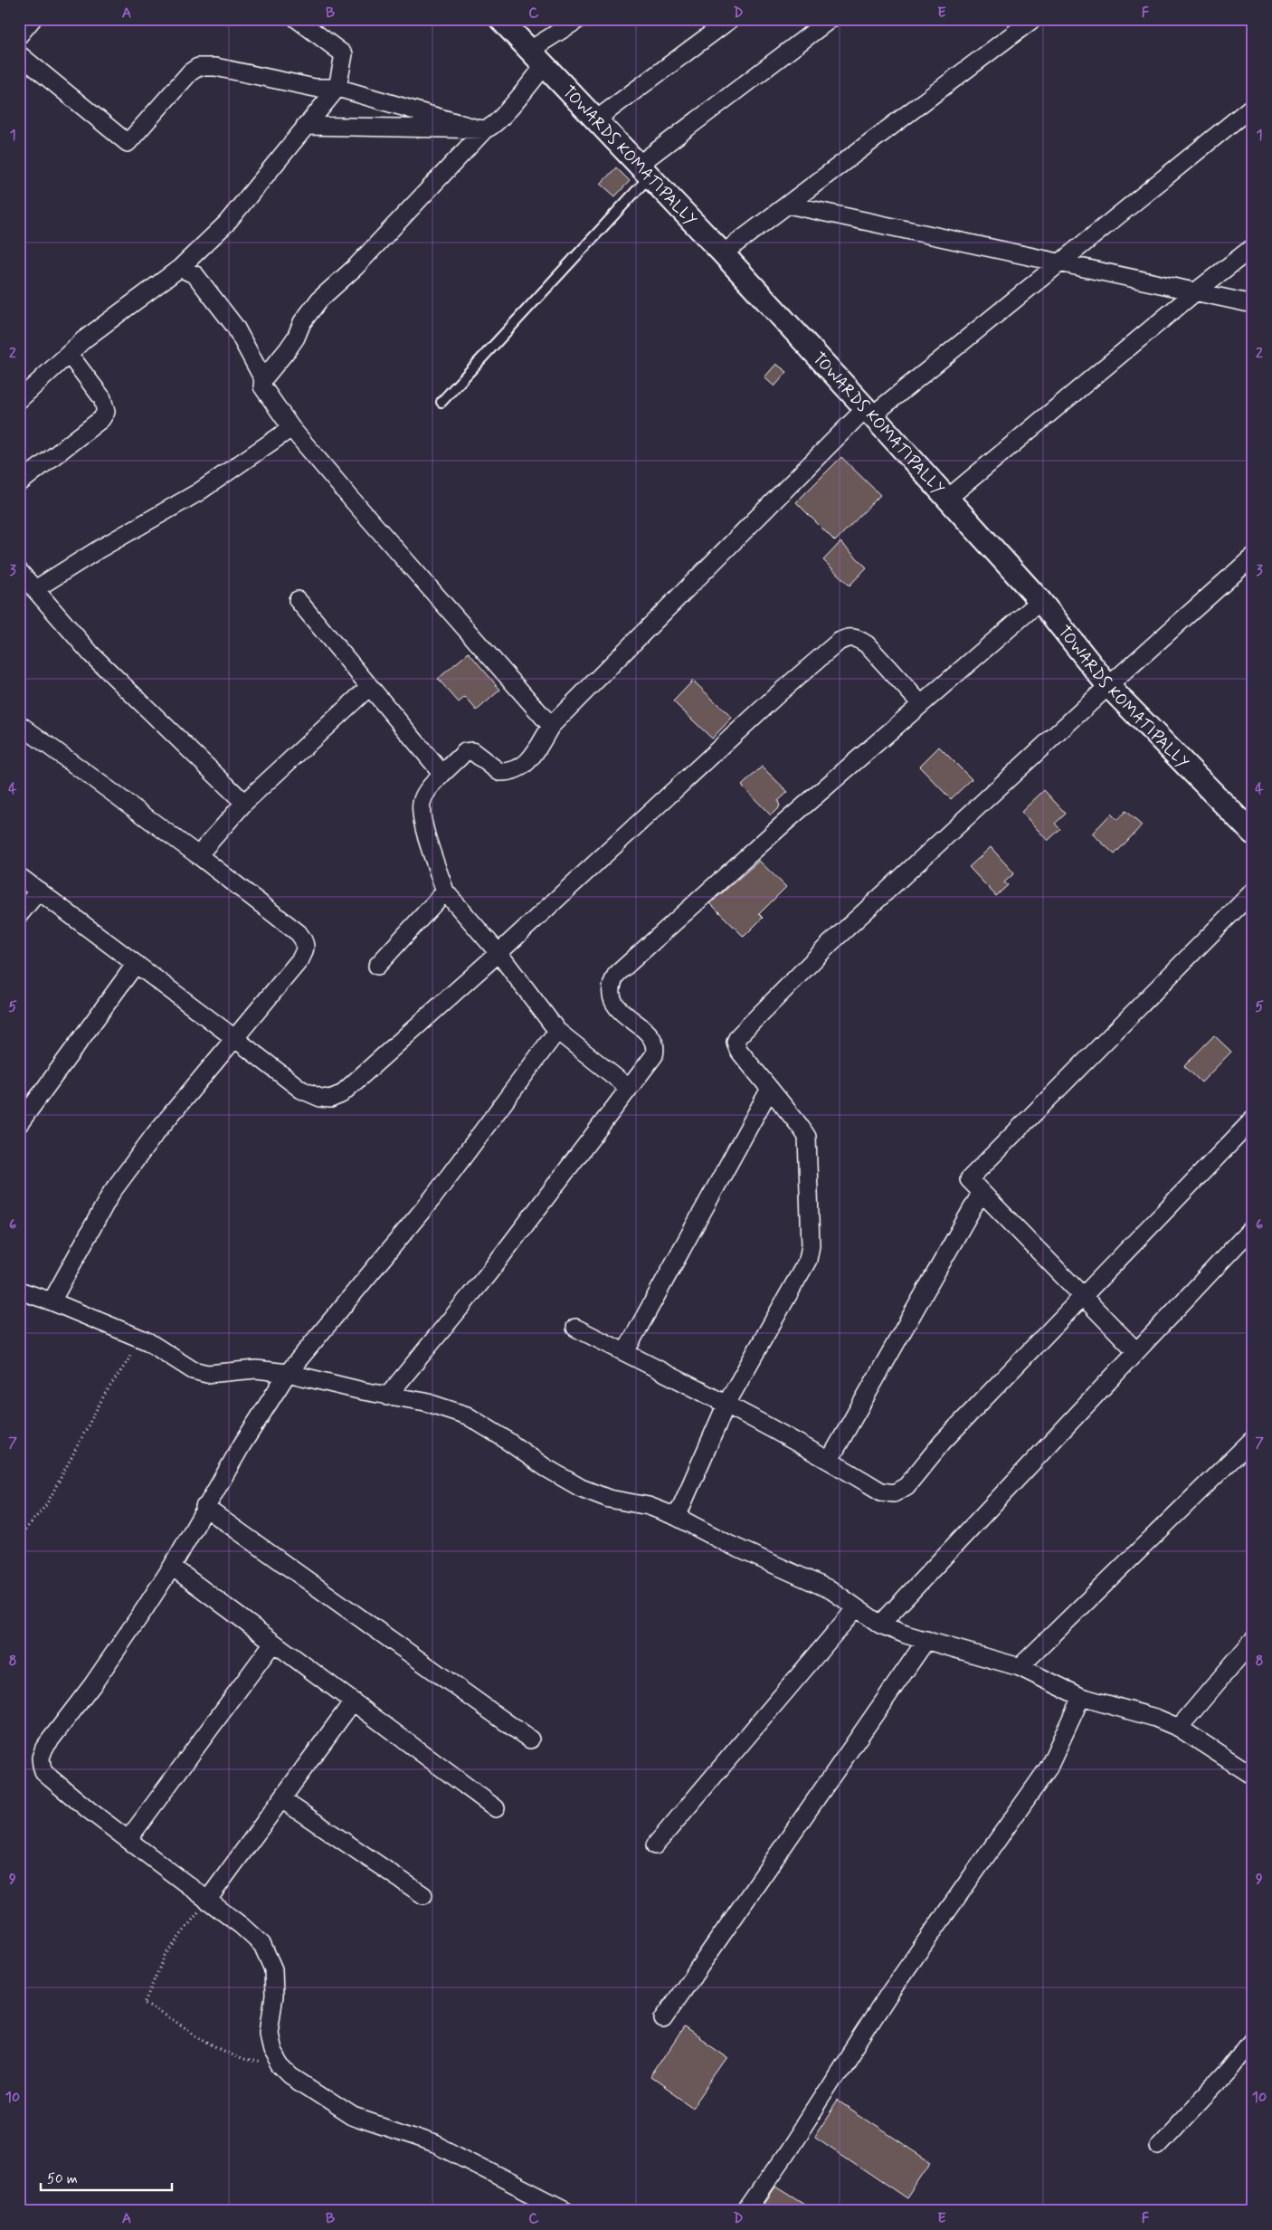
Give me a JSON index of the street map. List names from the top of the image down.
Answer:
{
  "streets": {
    "street": ["TOWARDS KOMATIPALLY"]
  },
  "scale_bar": "50 m",
  "grid": {
    "columns": [
      "A",
      "B",
      "C",
      "D",
      "E",
      "F"
    ],
    "rows": [
      "1",
      "2",
      "3",
      "4",
      "5",
      "6",
      "7",
      "8",
      "9",
      "10"
    ]
  }
}
